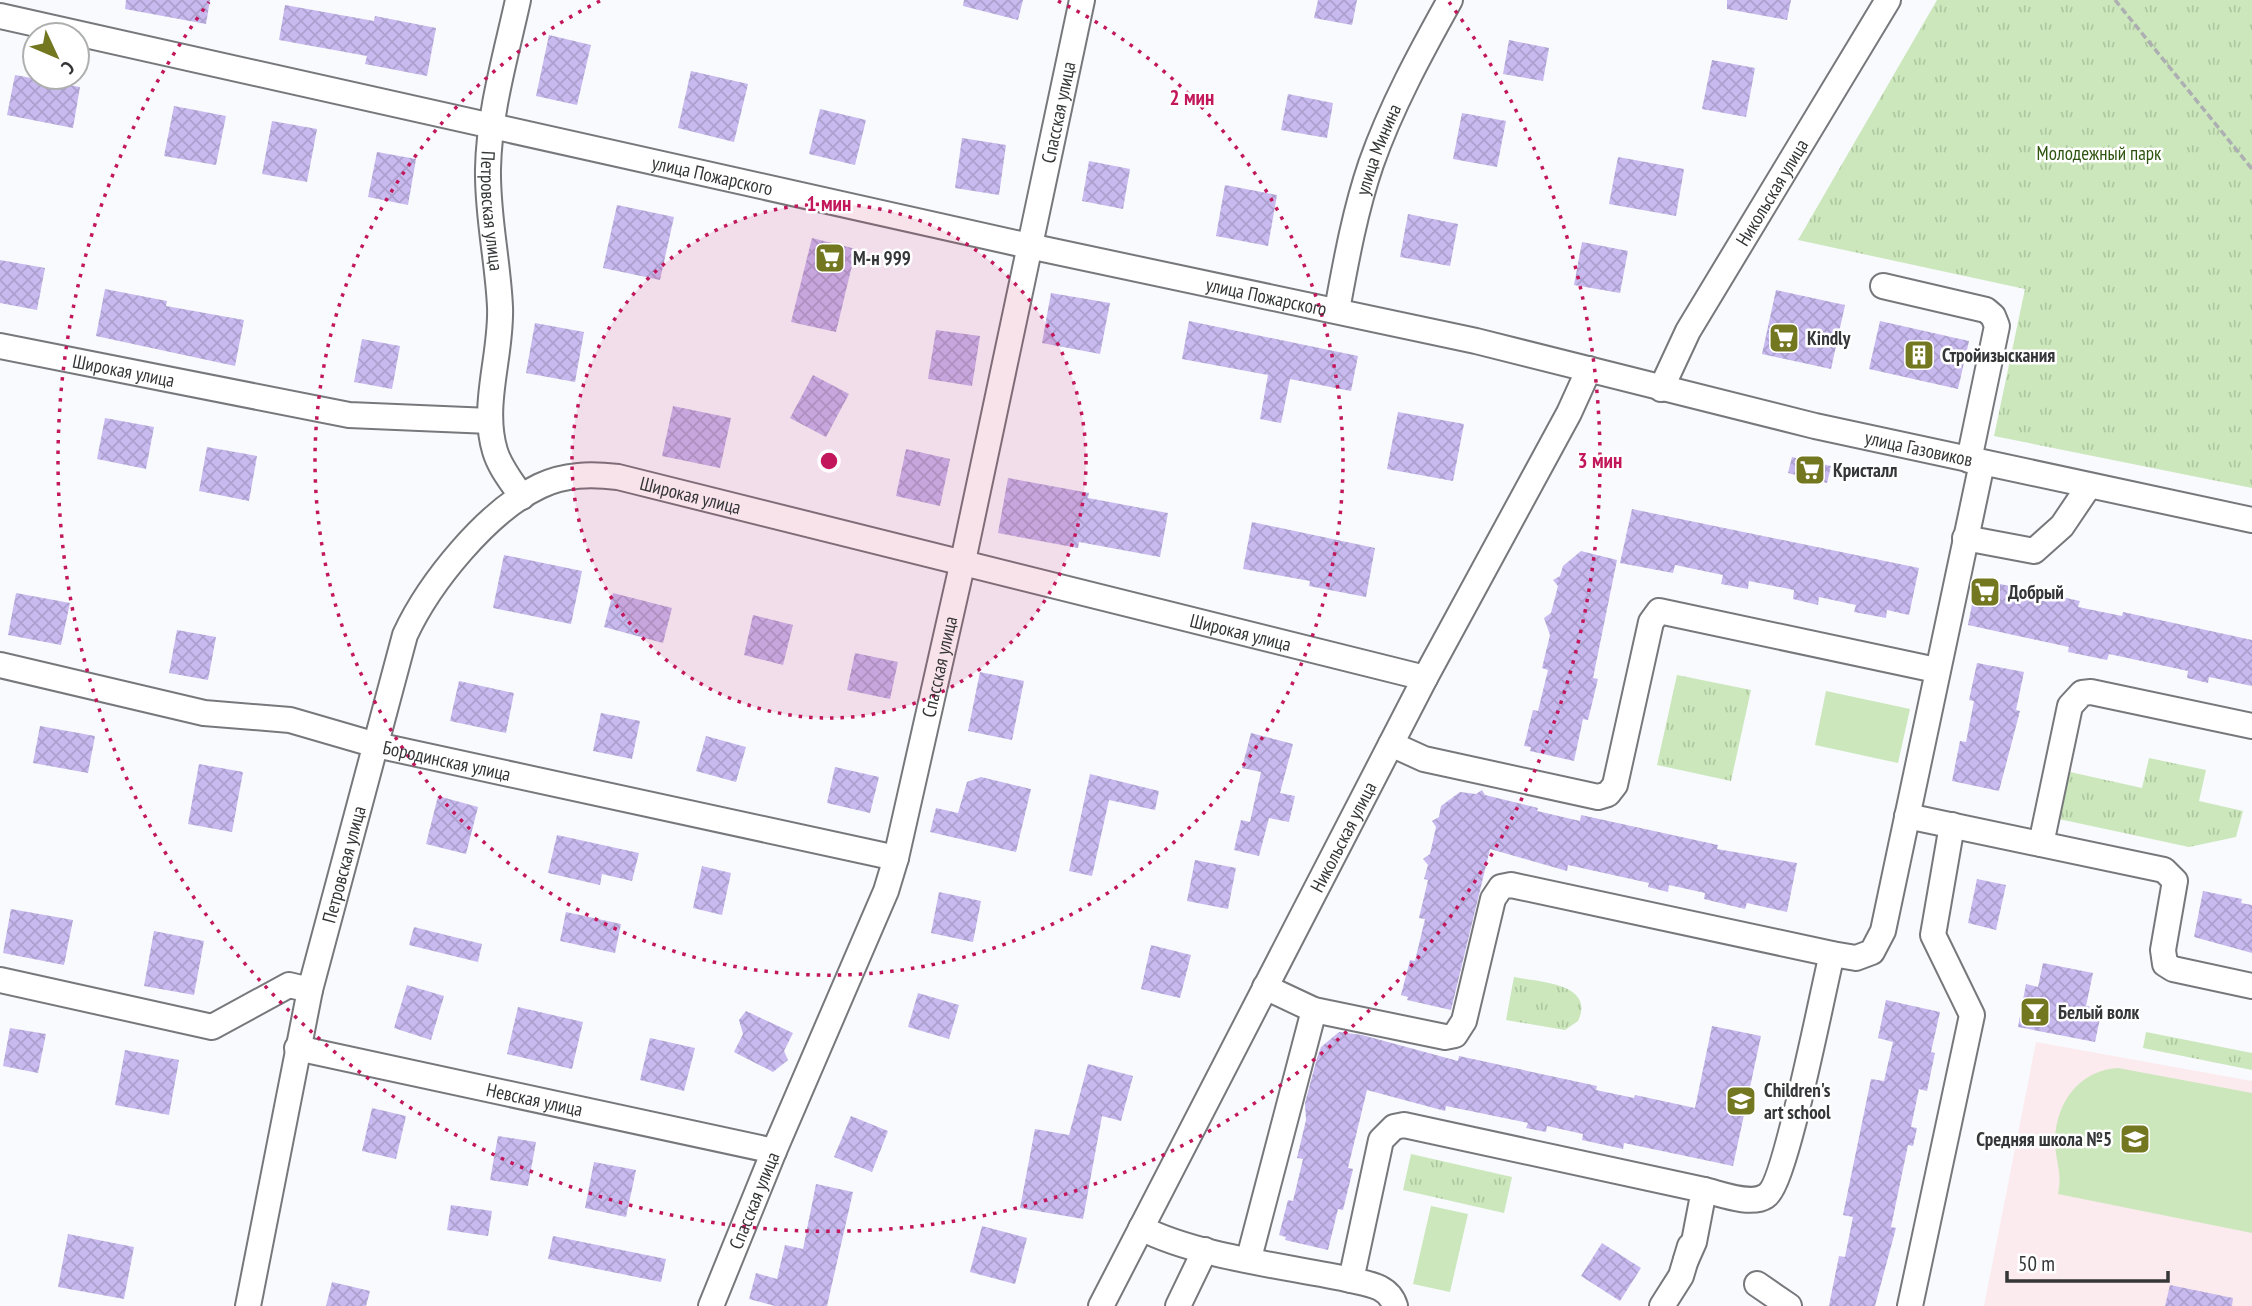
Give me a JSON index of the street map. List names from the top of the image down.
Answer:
{
  "streets": {
    "street": [
      "Спасская улица",
      "улица Минина",
      "улица Пожарского",
      "Никольская улица",
      "Петровская улица",
      "Широкая улица",
      "улица Газовиков",
      "Бородинская улица",
      "Невская улица"
    ]
  },
  "crossings": [
    ["Спасская улица", "улица Пожарского"],
    ["Спасская улица", "Широкая улица"],
    ["Спасская улица", "Бородинская улица"],
    ["Спасская улица", "Невская улица"],
    ["улица Минина", "улица Пожарского"],
    ["улица Пожарского", "Никольская улица"],
    ["улица Пожарского", "Петровская улица"],
    ["улица Пожарского", "улица Газовиков"],
    ["Никольская улица", "Широкая улица"],
    ["Никольская улица", "улица Газовиков"],
    ["Петровская улица", "Широкая улица"],
    ["Петровская улица", "Бородинская улица"],
    ["Петровская улица", "Невская улица"]
  ],
  "parks": ["Молодежный парк"],
  "places": {
    "supermarket": [
      "М-н 999",
      "Kindly",
      "Кристалл",
      "Добрый"
    ],
    "building": ["Стройизыскания"],
    "bar": ["Белый волк"],
    "school or university": ["Children's art school", "Средняя школа №5"]
  },
  "scale_bar": "50 m",
  "north": "bottom right",
  "rings": ["2 мин", "1 мин", "3 мин"]
}
